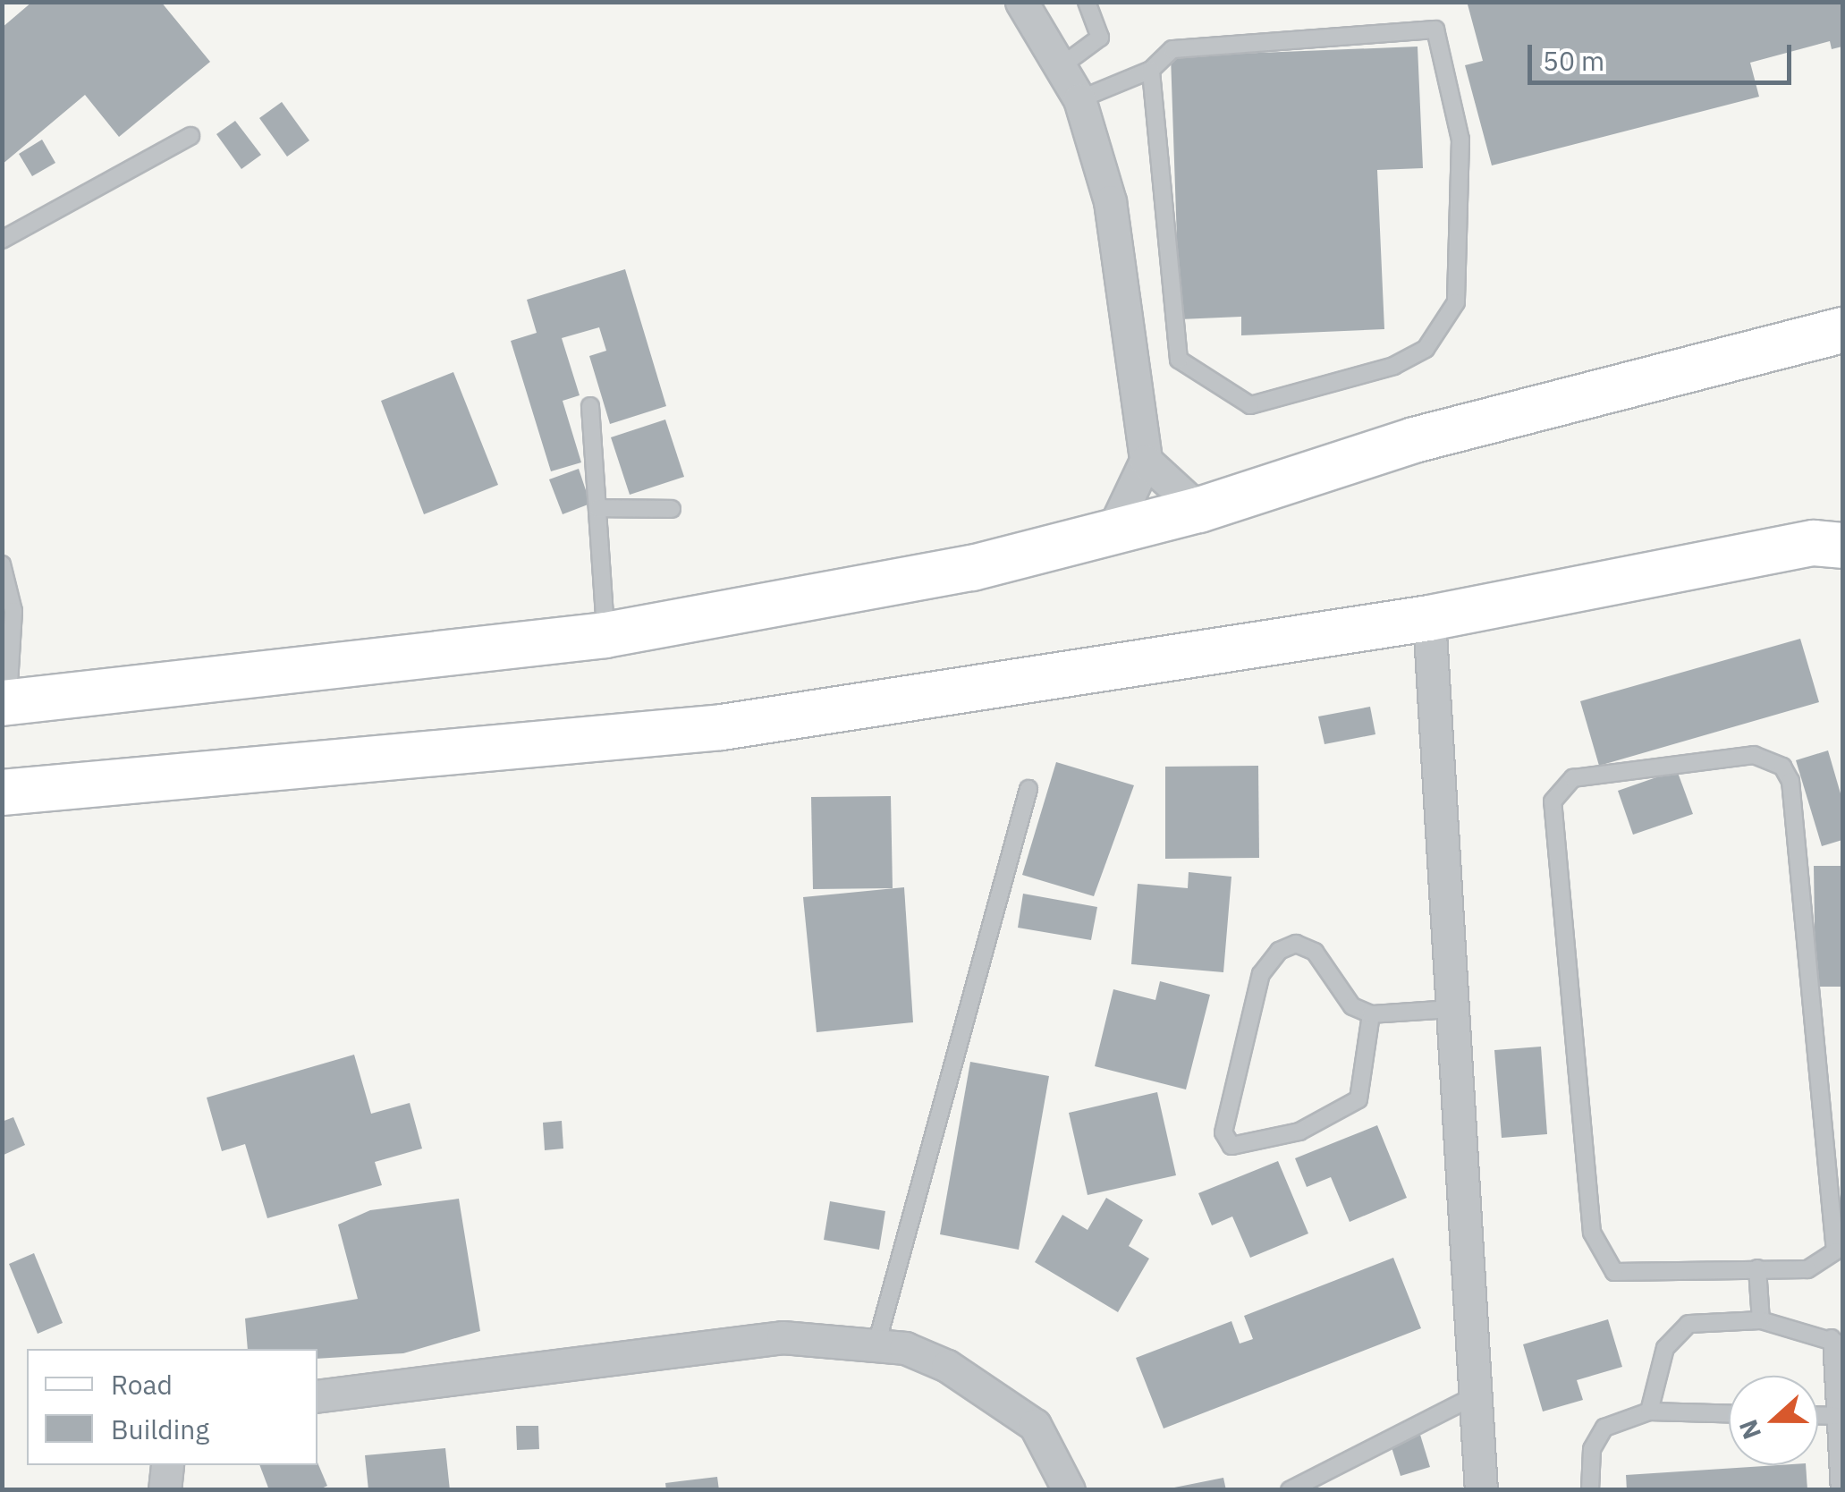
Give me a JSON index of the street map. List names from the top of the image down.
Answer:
{
  "legend": ["Road", "Building"],
  "scale_bar": "50 m",
  "north": "left"
}
